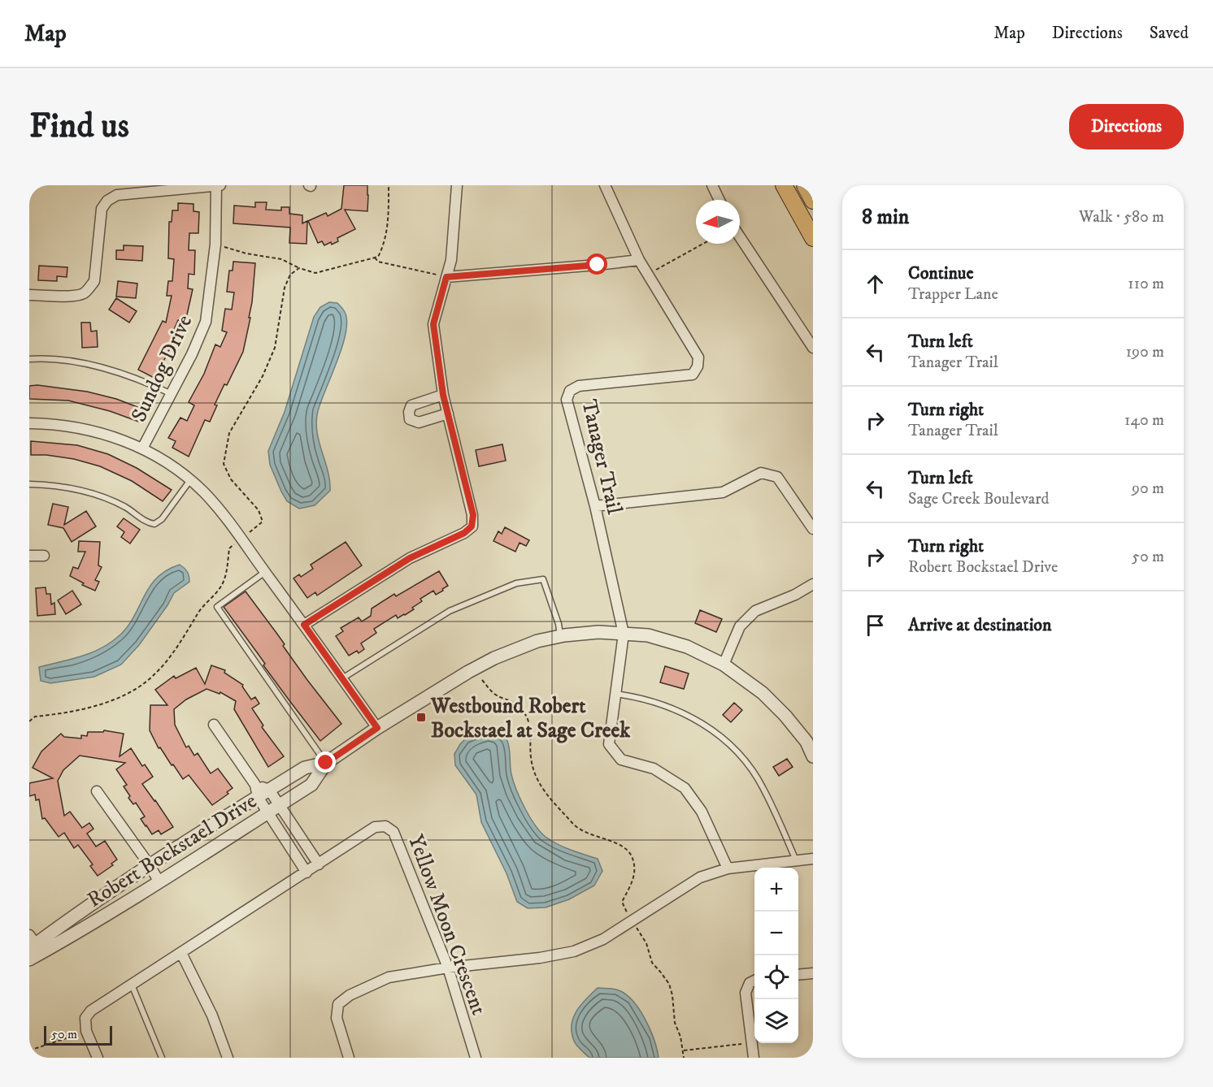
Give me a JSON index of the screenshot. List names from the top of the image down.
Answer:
{
  "streets": {
    "street": [
      "Sundog Drive",
      "Tanager Trail",
      "Robert Bockstael Drive",
      "Yellow Moon Crescent"
    ]
  },
  "crossings": [
    ["Tanager Trail", "Robert Bockstael Drive"]
  ],
  "places": {
    "transit": ["Westbound Robert Bockstael at Sage Creek"]
  },
  "scale_bar": "50 m",
  "north": "left",
  "page": {
    "header": "Map",
    "nav": ["Map", "Directions", "Saved"],
    "buttons": "Directions",
    "title": "Find us",
    "heading": ["8 min", "Walk · 580 m"],
    "list": [
      ["Continue", "Trapper Lane", "110 m"],
      ["Turn left", "Tanager Trail", "190 m"],
      ["Turn right", "Tanager Trail", "140 m"],
      ["Turn left", "Sage Creek Boulevard", "90 m"],
      ["Turn right", "Robert Bockstael Drive", "50 m"],
      "Arrive at destination"
    ],
    "map_buttons": ["+", "−"],
    "scale": "50 m"
  }
}
